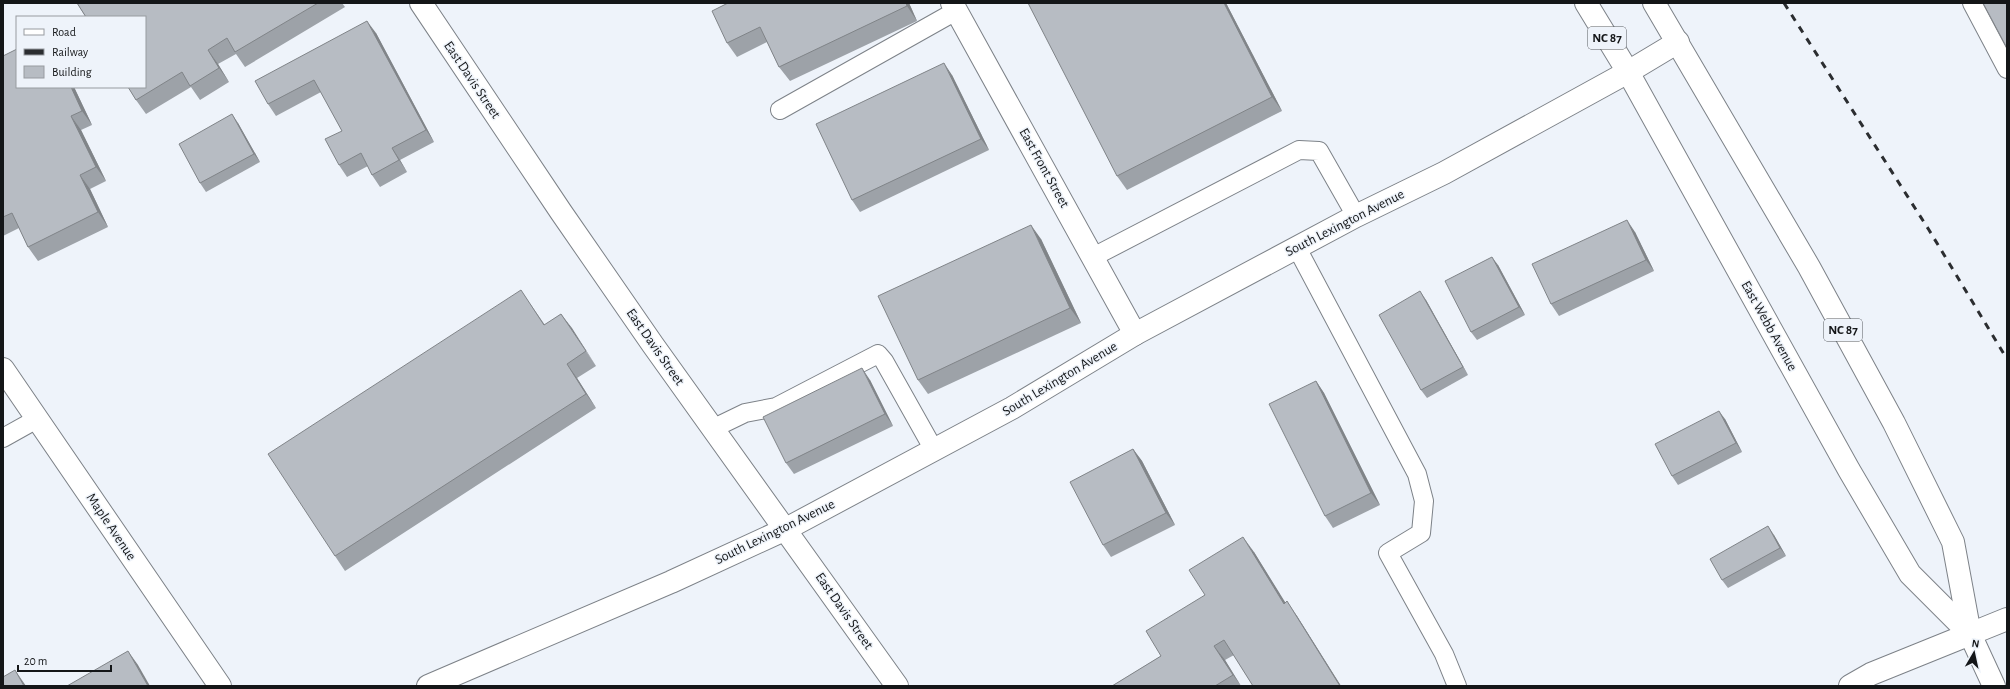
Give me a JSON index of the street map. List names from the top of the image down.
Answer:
{
  "streets": {
    "main road": [
      "NC 87",
      "East Davis Street",
      "East Front Street",
      "South Lexington Avenue",
      "East Webb Avenue",
      "Maple Avenue"
    ]
  },
  "crossings": [
    ["East Davis Street", "South Lexington Avenue"],
    ["East Front Street", "South Lexington Avenue"],
    ["South Lexington Avenue", "East Webb Avenue"]
  ],
  "legend": ["Road", "Railway", "Building"],
  "scale_bar": "20 m",
  "north": "top"
}
